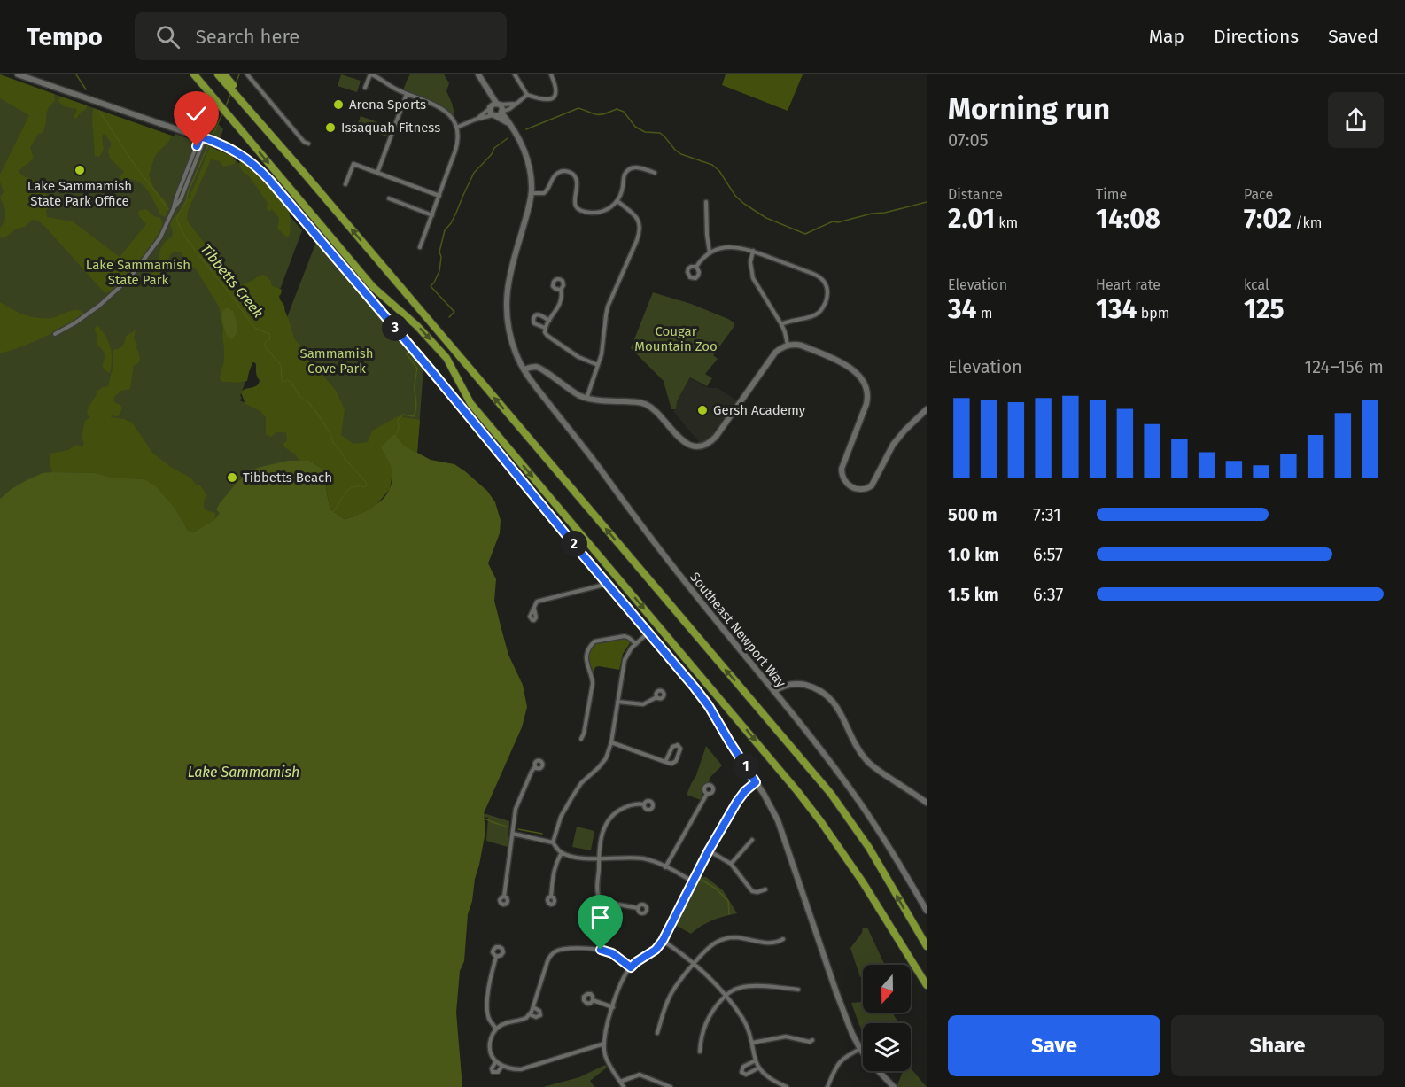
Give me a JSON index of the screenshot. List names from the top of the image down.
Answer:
{
  "streets": {
    "street": ["Southeast Newport Way"]
  },
  "water": ["Tibbetts Creek", "Lake Sammamish"],
  "parks": ["Lake Sammamish State Park", "Cougar Mountain Zoo", "Sammamish Cove Park"],
  "places": [
    "Arena Sports",
    "Issaquah Fitness",
    "Lake Sammamish State Park Office",
    "Gersh Academy",
    "Tibbetts Beach"
  ],
  "north": "bottom",
  "page": {
    "header": "Tempo",
    "search": "Search here",
    "nav": ["Map", "Directions", "Saved"],
    "heading": ["Morning run", "07:05"],
    "stats": [
      ["Distance", "2.01 km"],
      ["Time", "14:08"],
      ["Pace", "7:02 /km"],
      ["Elevation", "34 m"],
      ["Heart rate", "134 bpm"],
      ["kcal", "125"]
    ],
    "pins": ["3", "2", "1"],
    "chart": ["Elevation", "124–156 m"],
    "list": [
      {
        "name": "500 m",
        "note": "7:31"
      },
      {
        "name": "1.0 km",
        "note": "6:57"
      },
      {
        "name": "1.5 km",
        "note": "6:37"
      }
    ],
    "buttons": ["Save", "Share"]
  }
}
